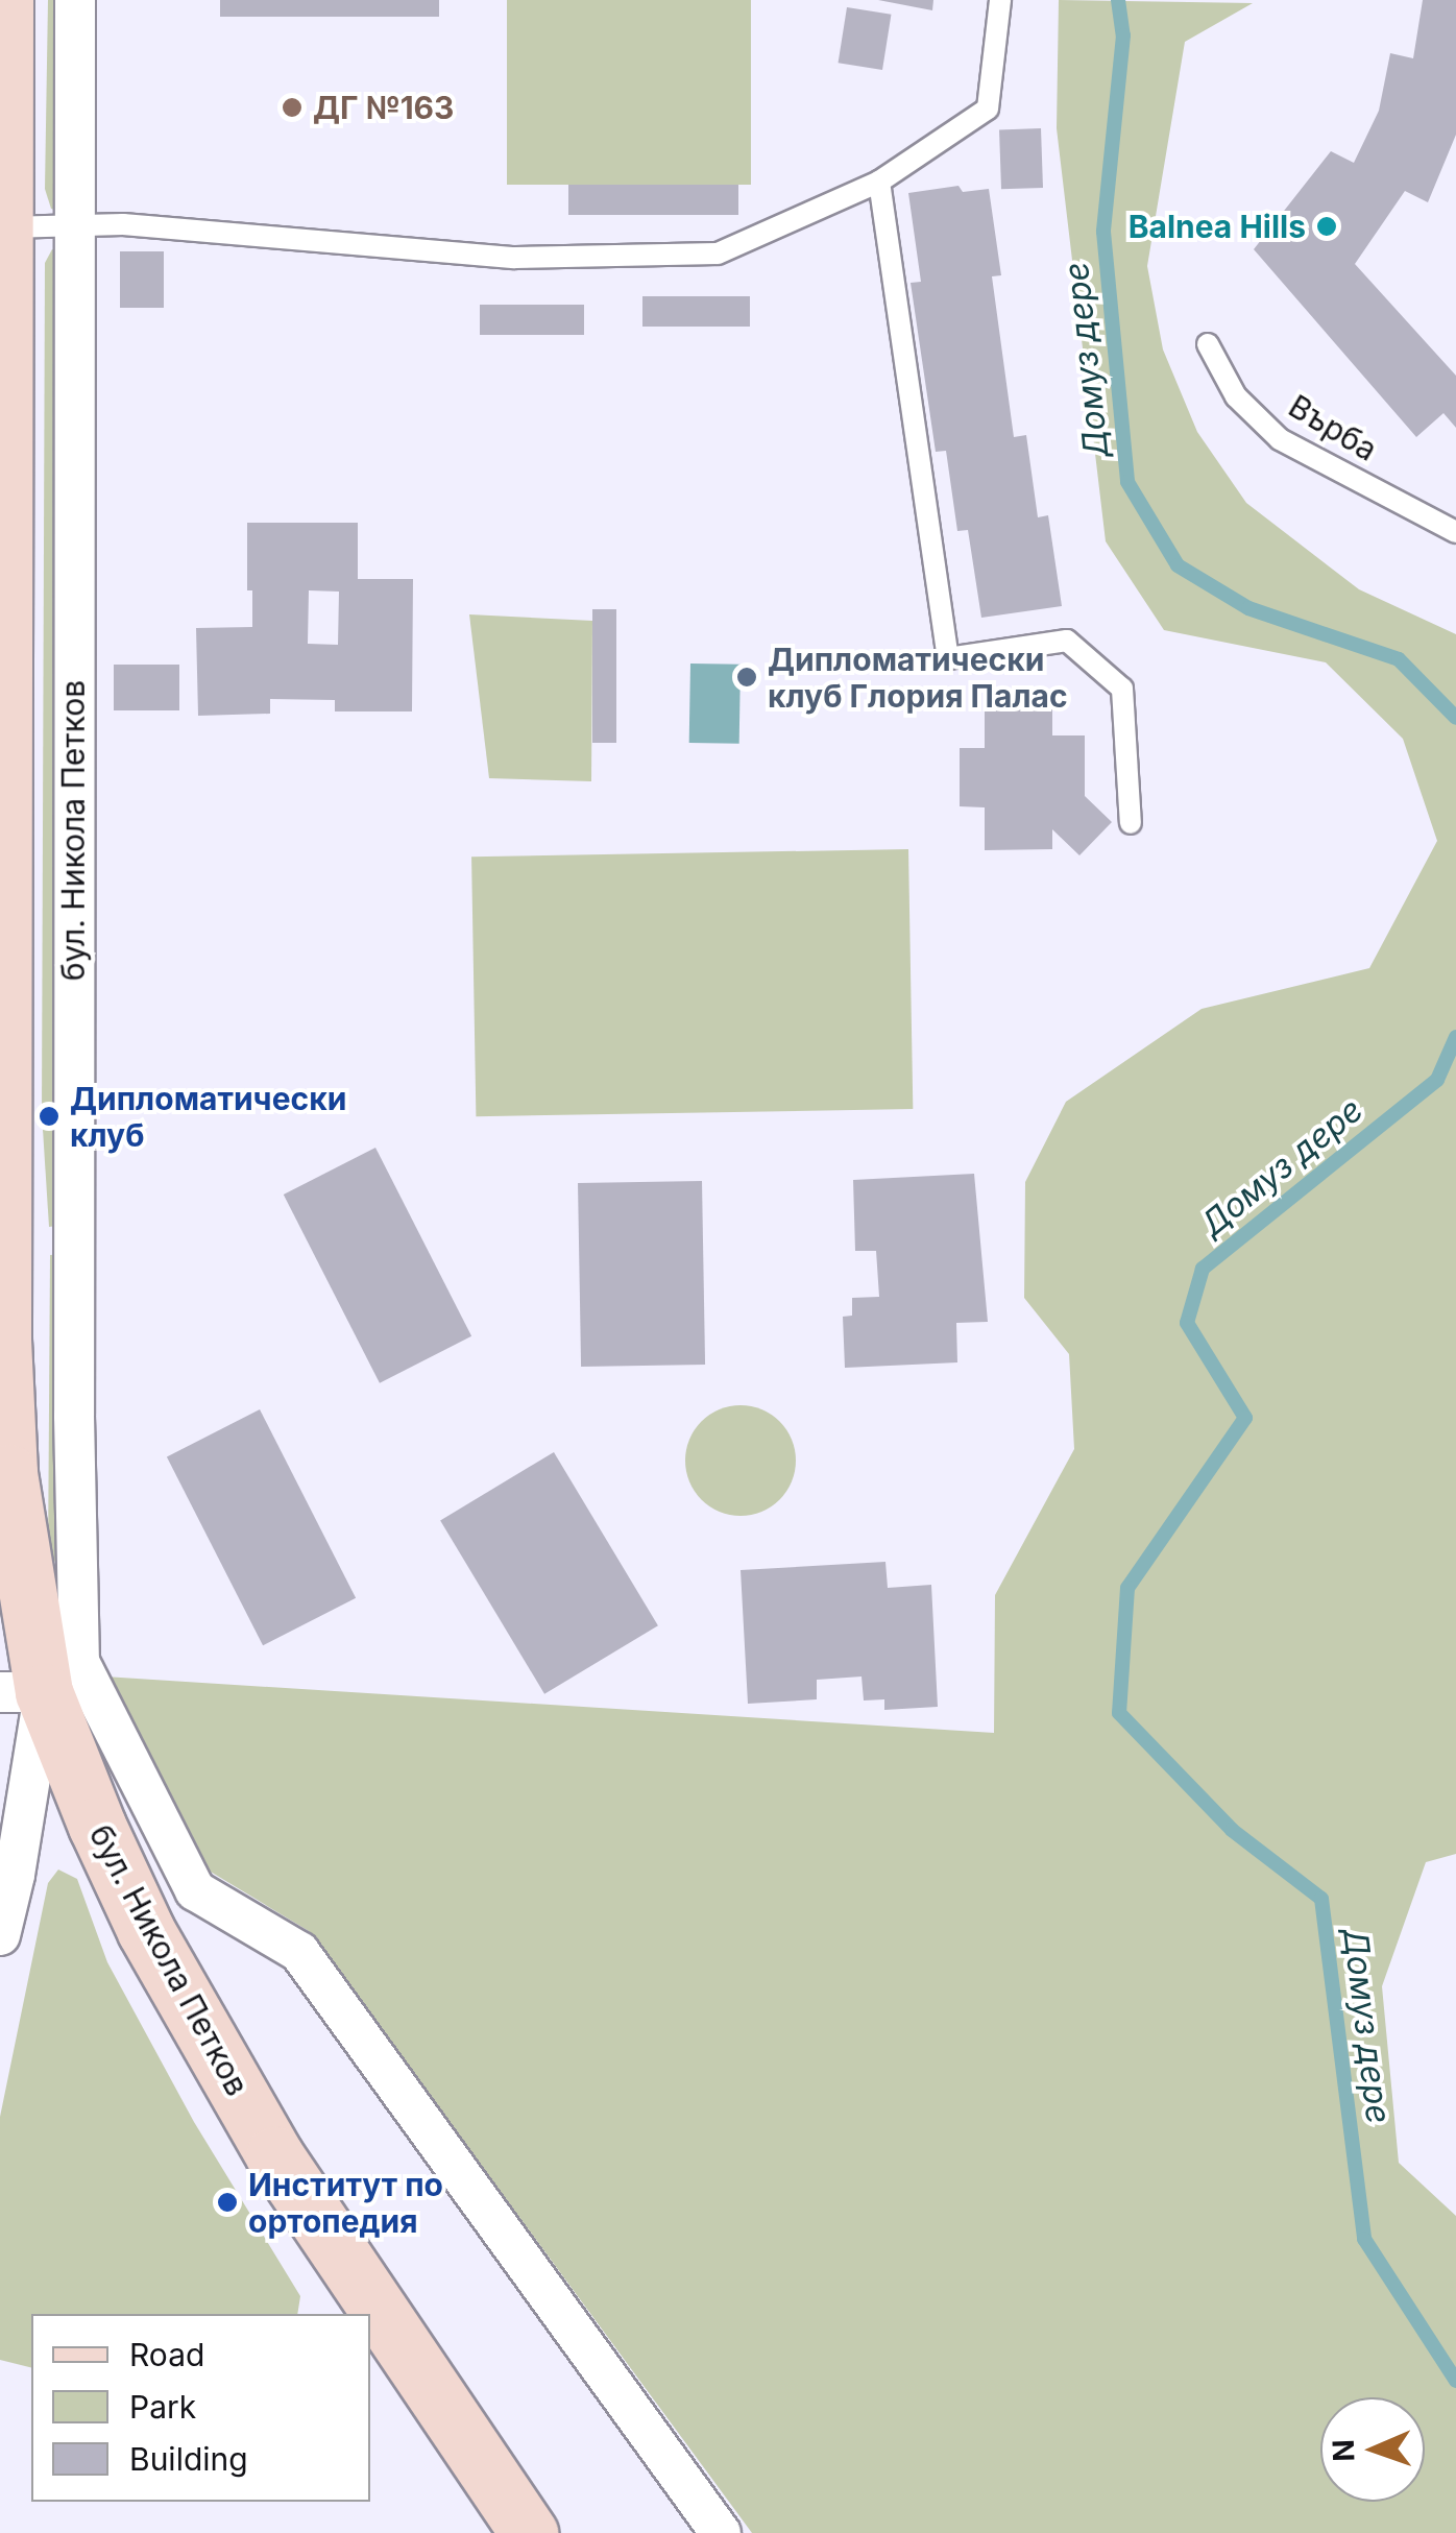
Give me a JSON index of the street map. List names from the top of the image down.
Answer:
{
  "streets": {
    "street": ["бул. Никола Петков"],
    "lane": ["Върба"]
  },
  "water": ["Домуз дере"],
  "places": [
    "ДГ №163",
    "Balnea Hills",
    "Дипломатически клуб Глория Палас",
    "Дипломатически клуб",
    "Институт по ортопедия"
  ],
  "legend": ["Road", "Park", "Building"],
  "north": "left"
}
